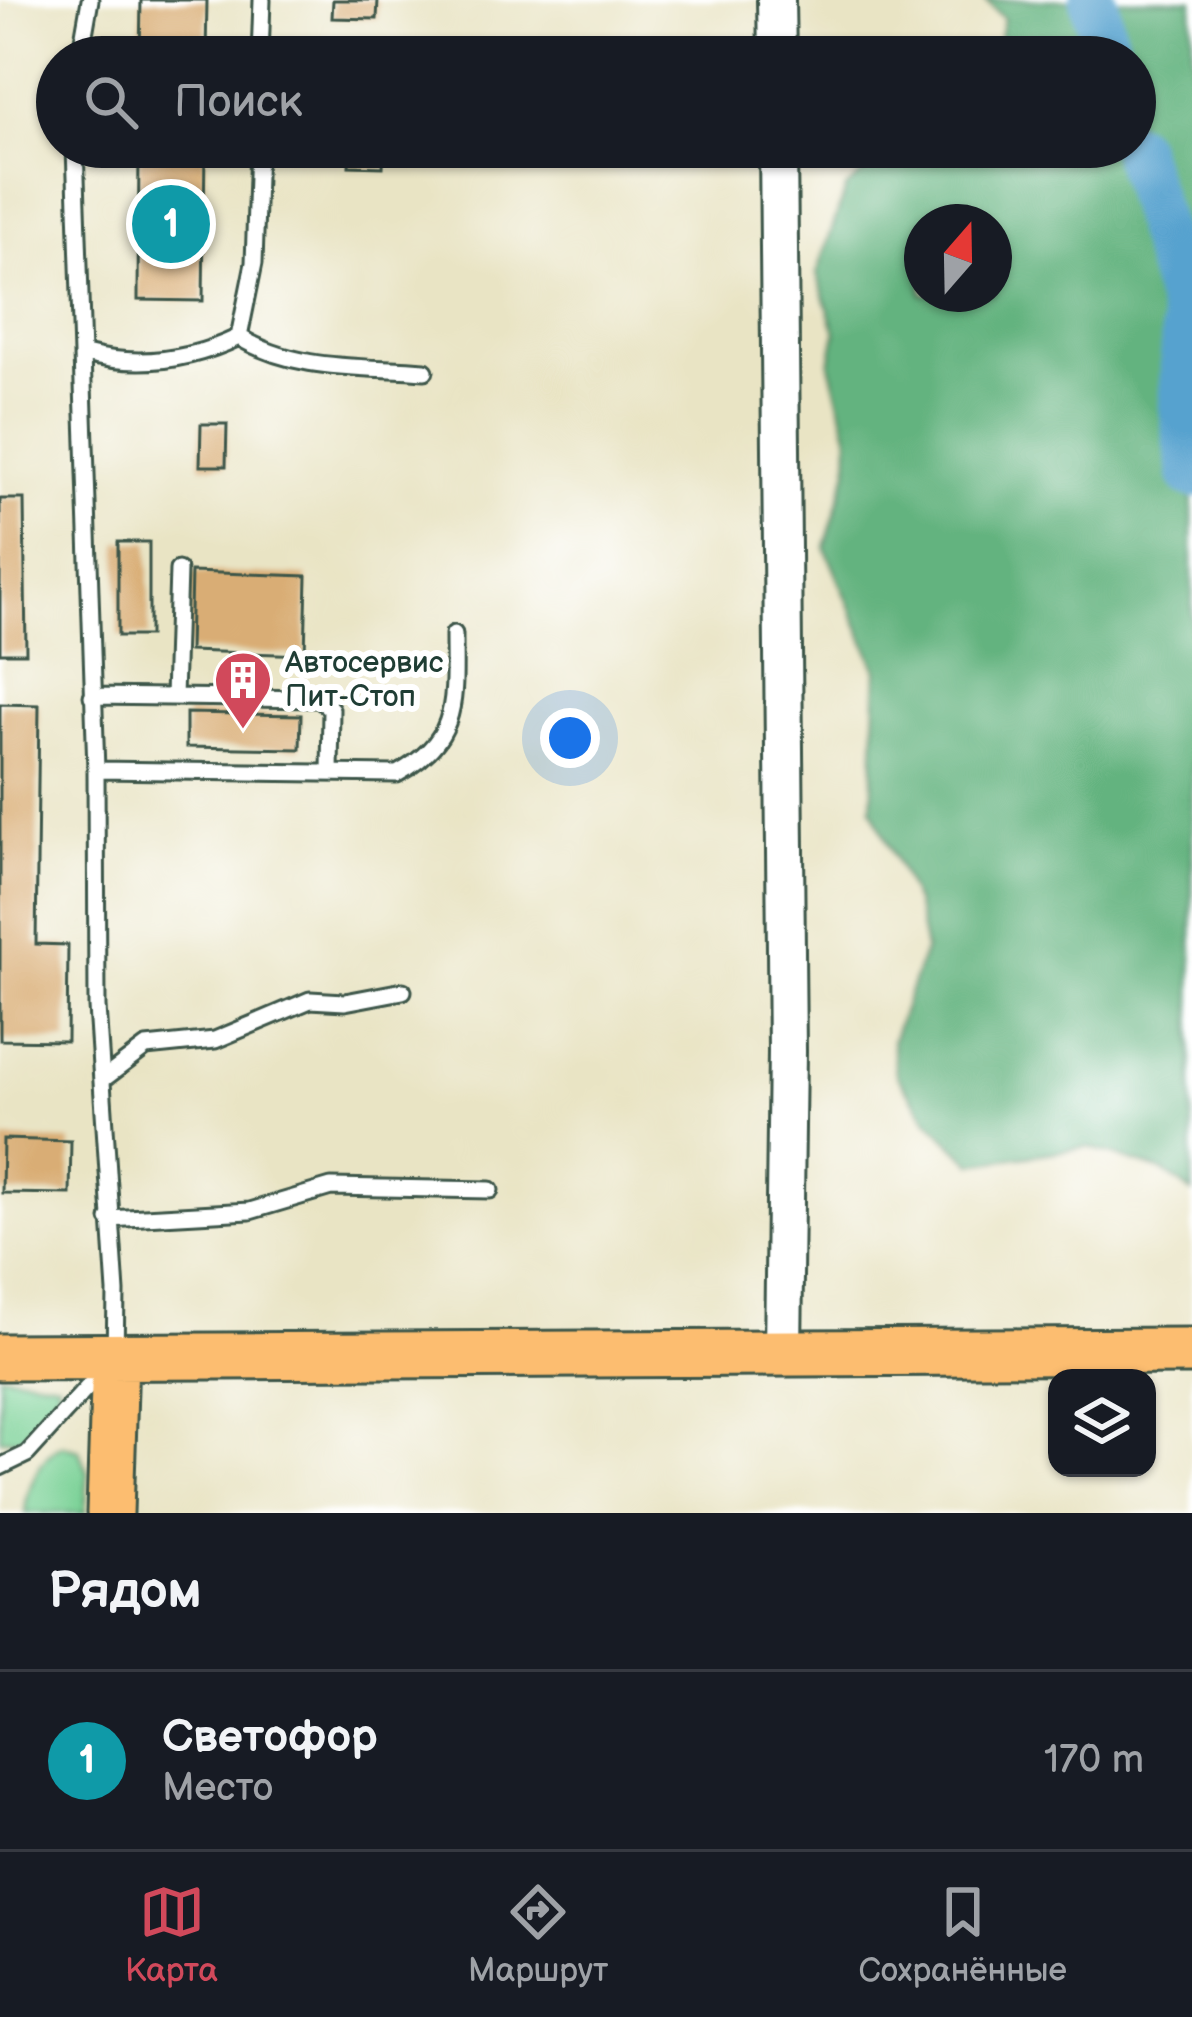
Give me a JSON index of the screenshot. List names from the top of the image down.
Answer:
{
  "places": {
    "building": ["Автосервис Пит-Стоп"]
  },
  "north": "top",
  "page": {
    "search": "Поиск",
    "pins": "1",
    "heading": "Рядом",
    "list": [
      {
        "mark": "1",
        "name": "Светофор",
        "note": "Место",
        "value": "170 m"
      }
    ],
    "nav": ["Карта", "Маршрут", "Сохранённые"]
  }
}
